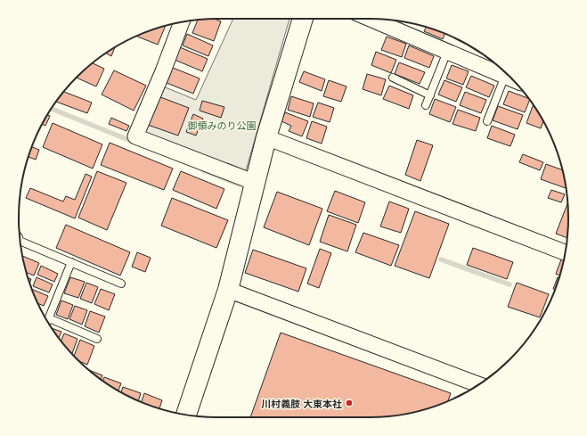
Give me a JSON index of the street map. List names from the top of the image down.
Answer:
{
  "parks": ["御領みのり公園"],
  "places": ["川村義肢 大東本社"]
}
